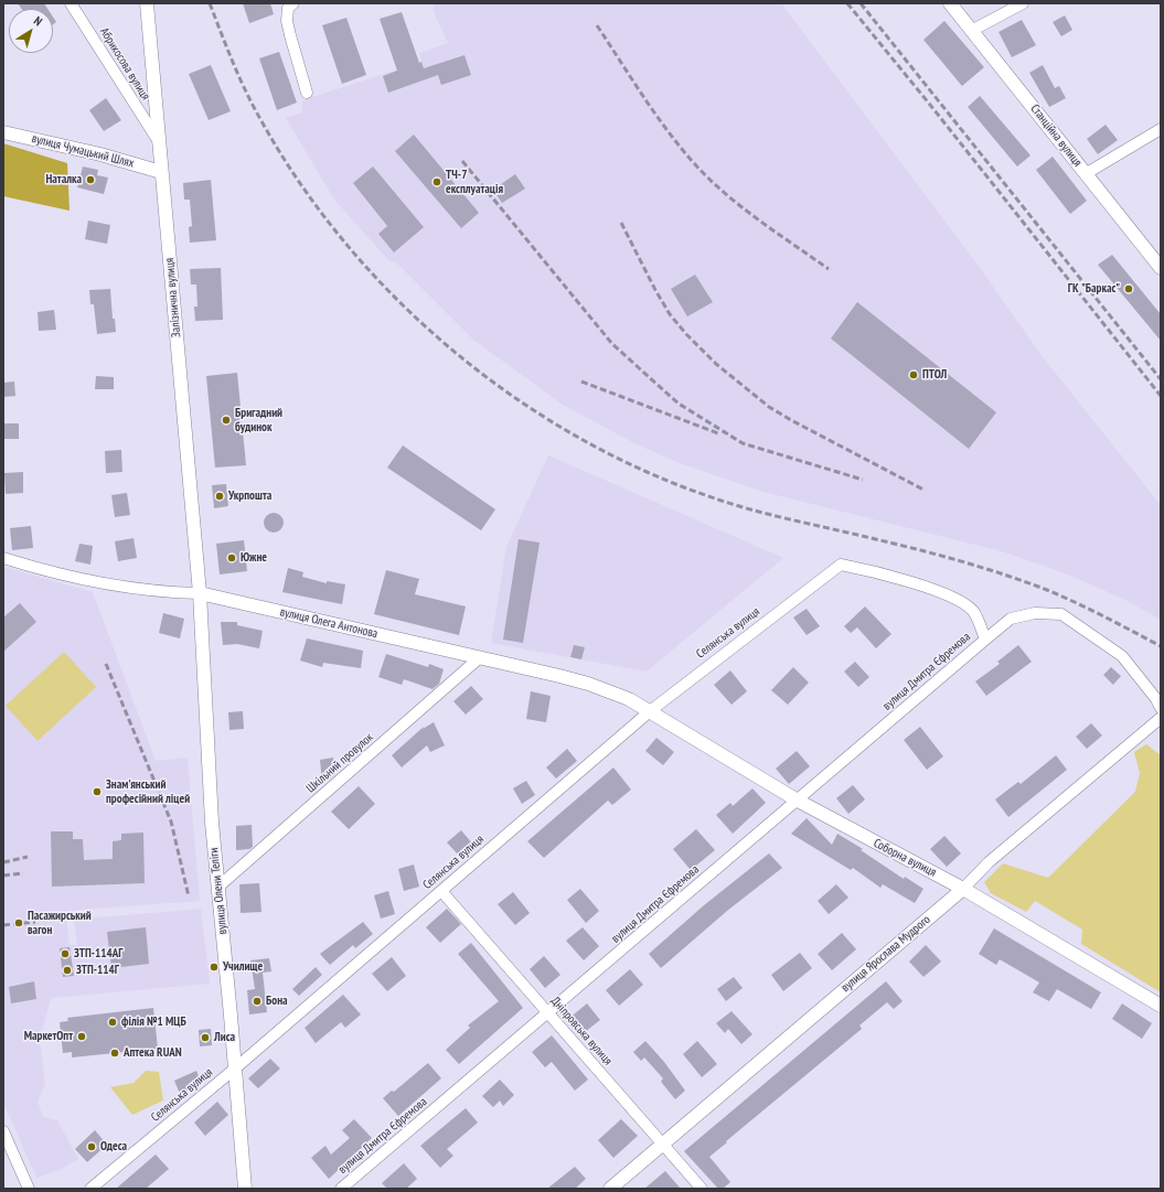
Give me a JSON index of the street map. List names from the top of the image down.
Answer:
{
  "streets": {
    "street": [
      "Абрикосова вулиця",
      "Станційна вулиця",
      "вулиця Чумацький Шлях",
      "Залізнична вулиця",
      "вулиця Олега Антонова",
      "Селянська вулиця",
      "вулиця Дмитра Єфремова",
      "Шкільний провулок",
      "Соборна вулиця",
      "вулиця Олени Теліги",
      "вулиця Ярослава Мудрого",
      "Дніпровська вулиця"
    ]
  },
  "crossings": [
    ["Абрикосова вулиця", "Залізнична вулиця"],
    ["вулиця Чумацький Шлях", "Залізнична вулиця"],
    ["Залізнична вулиця", "вулиця Олега Антонова"],
    ["Залізнична вулиця", "вулиця Олени Теліги"],
    ["вулиця Олега Антонова", "Селянська вулиця"],
    ["вулиця Олега Антонова", "Шкільний провулок"],
    ["вулиця Олега Антонова", "Соборна вулиця"],
    ["вулиця Олега Антонова", "вулиця Олени Теліги"],
    ["Селянська вулиця", "вулиця Дмитра Єфремова"],
    ["Селянська вулиця", "Соборна вулиця"],
    ["Селянська вулиця", "вулиця Олени Теліги"],
    ["Селянська вулиця", "Дніпровська вулиця"],
    ["вулиця Дмитра Єфремова", "Соборна вулиця"],
    ["вулиця Дмитра Єфремова", "Дніпровська вулиця"],
    ["Шкільний провулок", "вулиця Олени Теліги"],
    ["Соборна вулиця", "вулиця Ярослава Мудрого"],
    ["вулиця Ярослава Мудрого", "Дніпровська вулиця"]
  ],
  "places": [
    "Наталка",
    "ТЧ-7 експлуатація",
    "ГК \"Баркас\"",
    "ПТОЛ",
    "Бригадний будинок",
    "Укрпошта",
    "Южне",
    "Знам'янський професійний ліцей",
    "Пасажирський вагон",
    "ЗТП-114АГ",
    "Училище",
    "ЗТП-114Г",
    "Бона",
    "філія №1 МЦБ",
    "МаркетОпт",
    "Лиса",
    "Аптека RUAN",
    "Одеса"
  ],
  "north": "top right"
}
